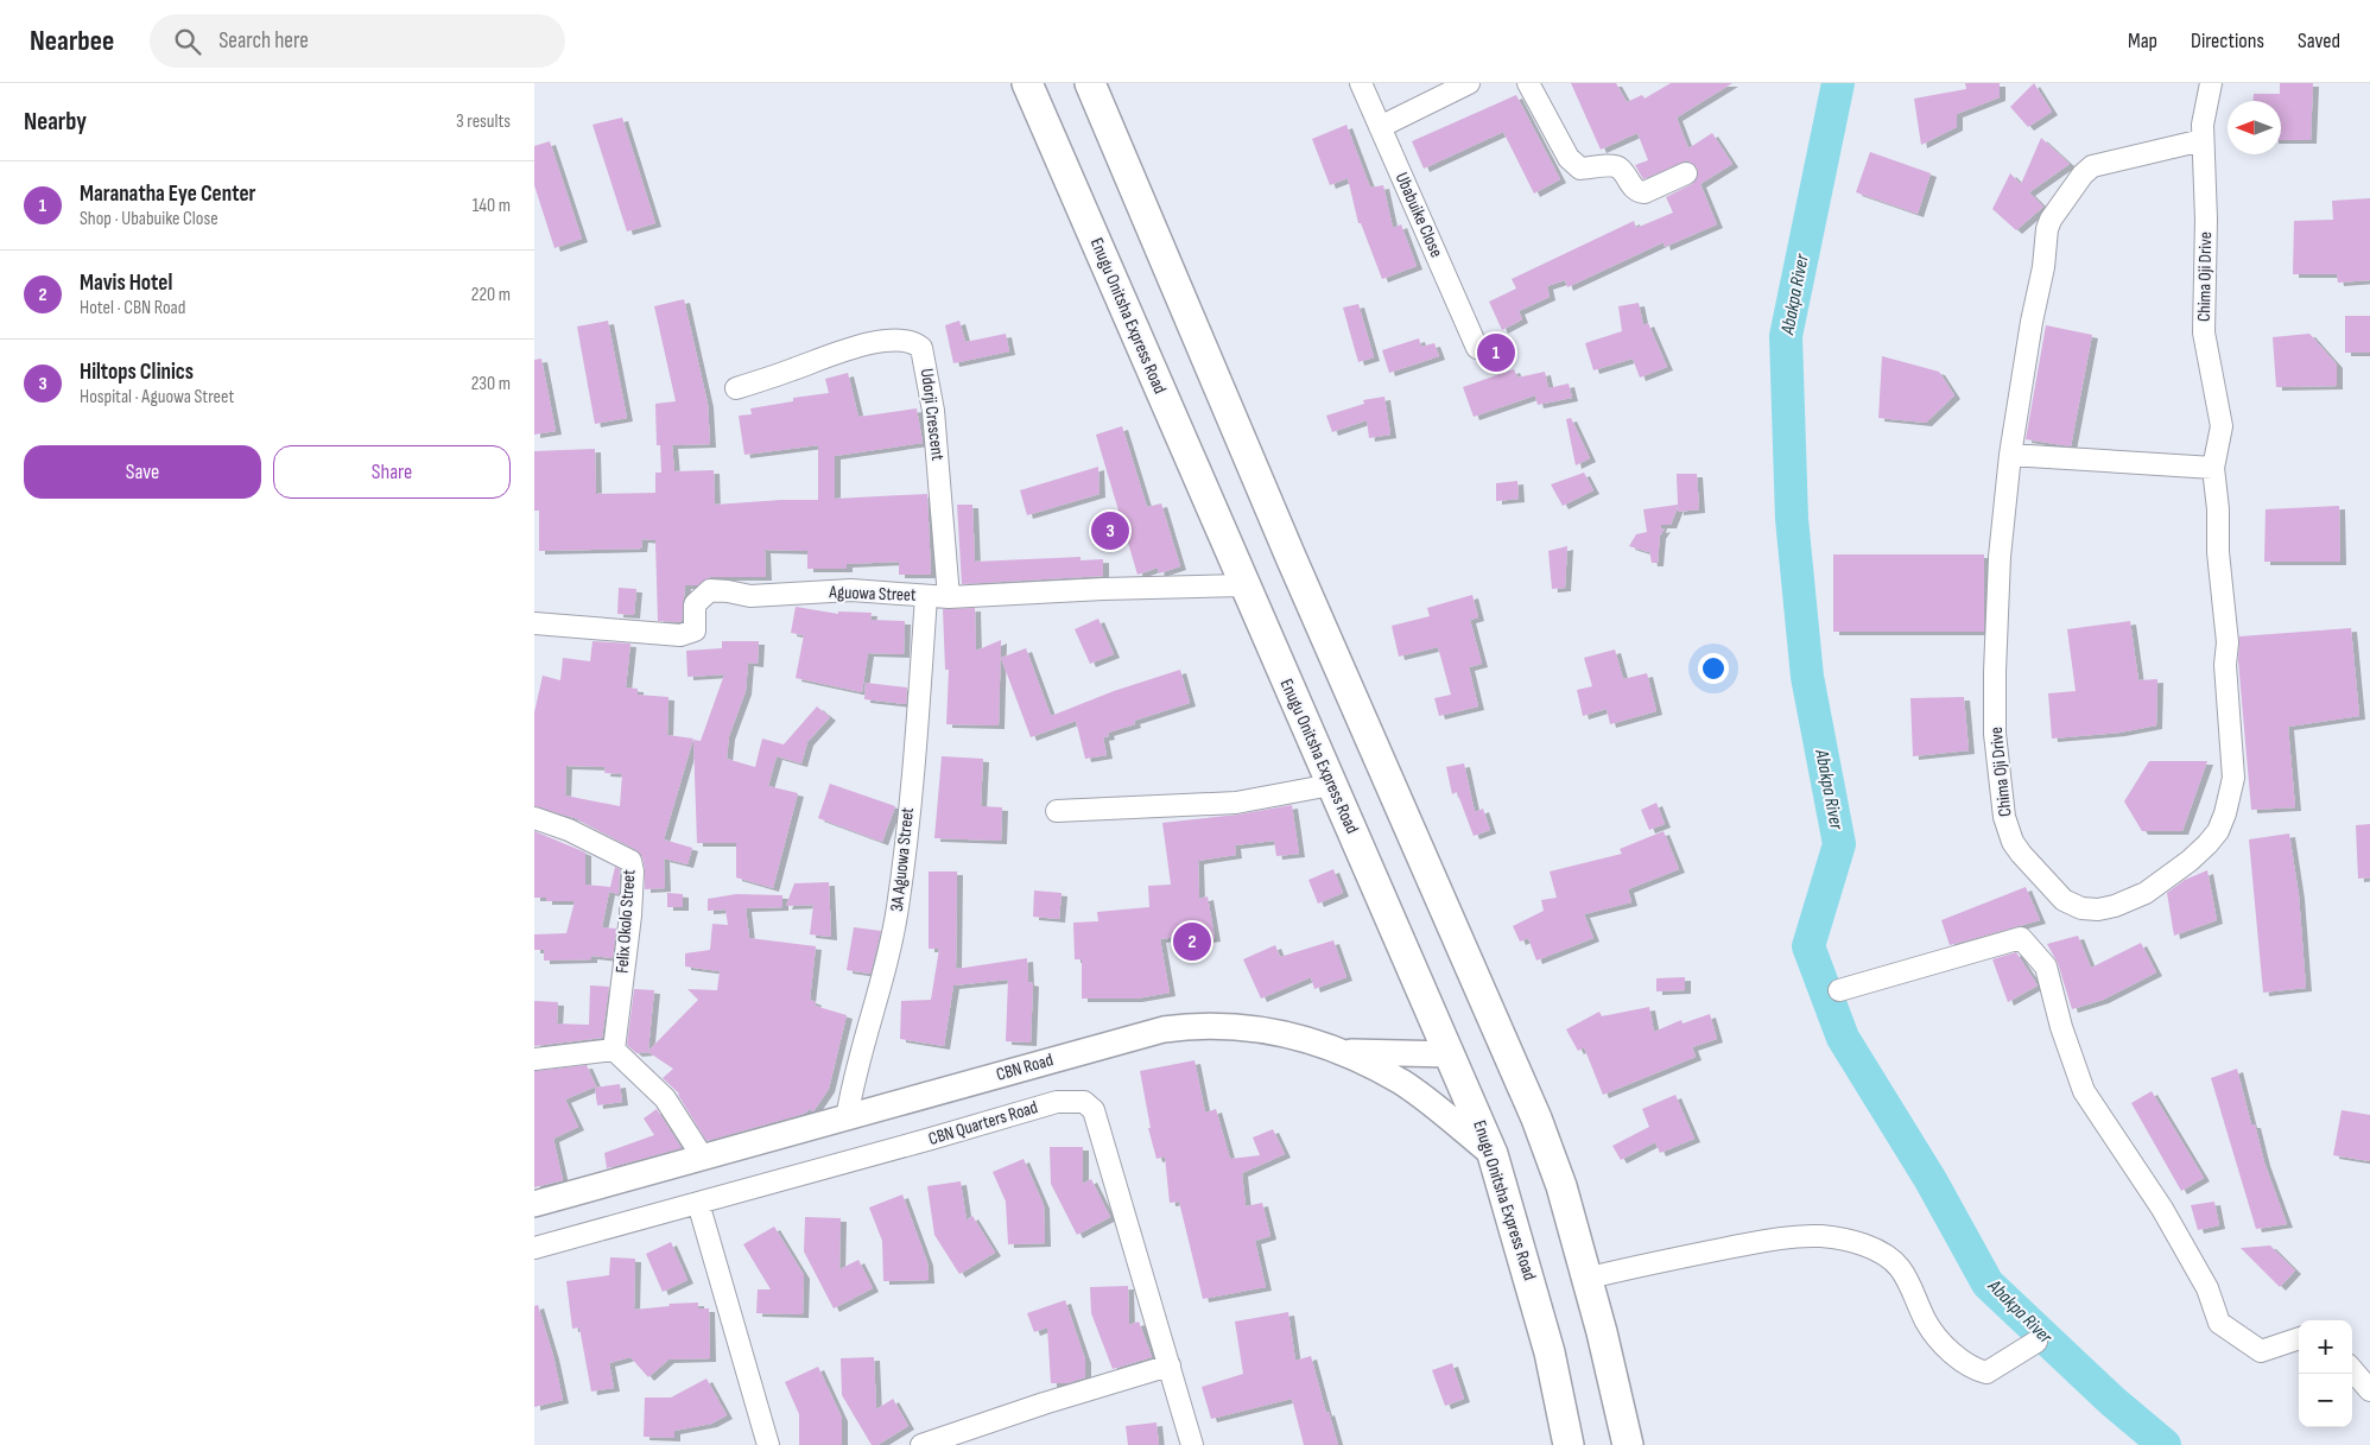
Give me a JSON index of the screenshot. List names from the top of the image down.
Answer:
{
  "streets": {
    "highway": ["Enugu Onitsha Express Road"],
    "main road": ["CBN Road"],
    "street": [
      "Ubabuike Close",
      "Chima Oji Drive",
      "Udorji Crescent",
      "Aguowa Street",
      "3A Aguowa Street",
      "Felix Okolo Street",
      "CBN Quarters Road"
    ]
  },
  "crossings": [
    ["Enugu Onitsha Express Road", "Aguowa Street"],
    ["Enugu Onitsha Express Road", "CBN Road"],
    ["Udorji Crescent", "Aguowa Street"],
    ["Aguowa Street", "3A Aguowa Street"],
    ["3A Aguowa Street", "CBN Road"]
  ],
  "water": ["Abakpa River"],
  "north": "left",
  "page": {
    "header": "Nearbee",
    "search": "Search here",
    "nav": ["Map", "Directions", "Saved"],
    "heading": ["Nearby", "3 results"],
    "list": [
      {
        "mark": "1",
        "name": "Maranatha Eye Center",
        "note": "Shop · Ubabuike Close",
        "value": "140 m"
      },
      {
        "mark": "2",
        "name": "Mavis Hotel",
        "note": "Hotel · CBN Road",
        "value": "220 m"
      },
      {
        "mark": "3",
        "name": "Hiltops Clinics",
        "note": "Hospital · Aguowa Street",
        "value": "230 m"
      }
    ],
    "pins": ["1", "3", "2"],
    "buttons": ["Save", "Share"],
    "map_buttons": ["+", "−"]
  }
}
